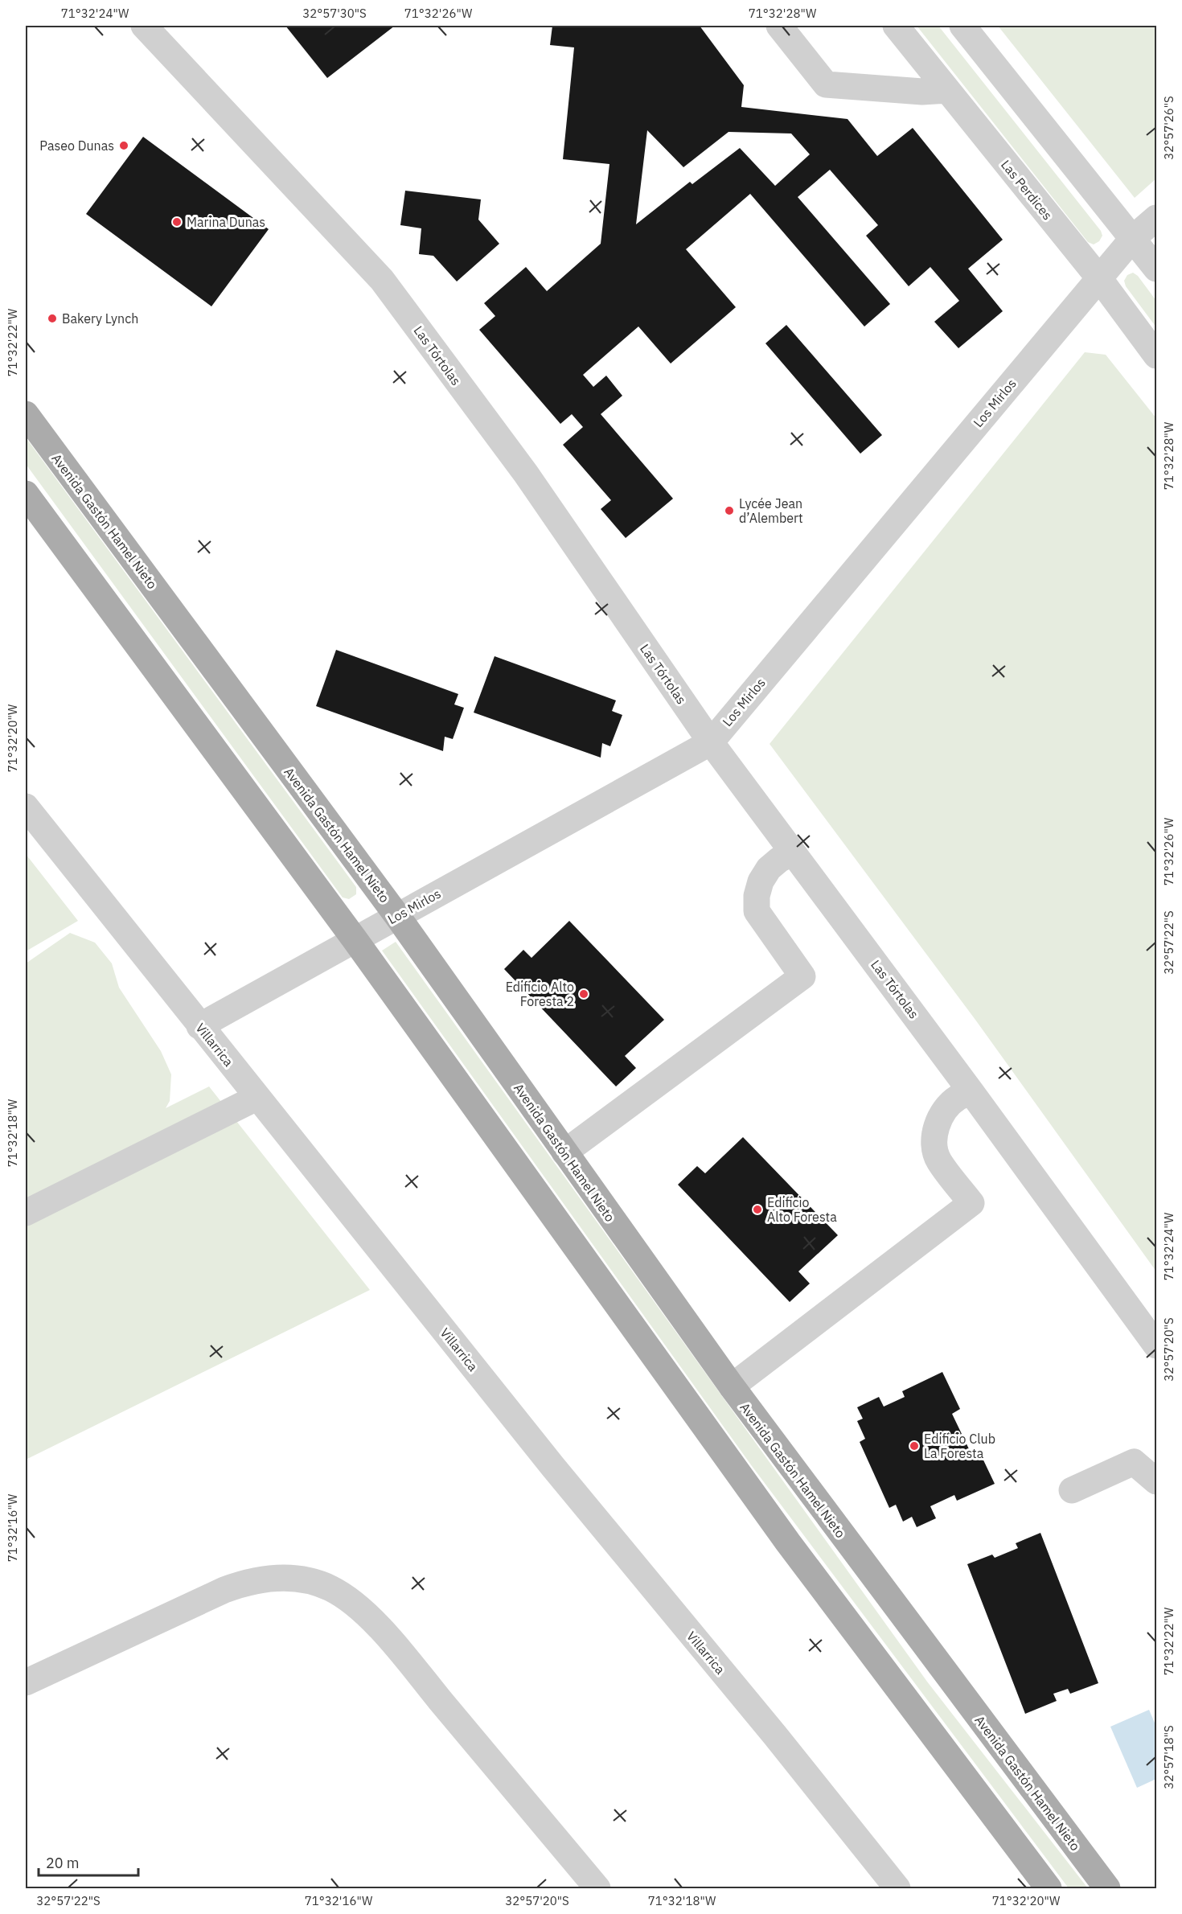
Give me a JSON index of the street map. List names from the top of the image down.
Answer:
{
  "streets": {
    "main road": ["Avenida Gastón Hamel Nieto"],
    "street": [
      "Las Perdices",
      "Las Tórtolas",
      "Los Mirlos",
      "Villarrica"
    ]
  },
  "crossings": [
    ["Las Perdices", "Los Mirlos"],
    ["Las Tórtolas", "Los Mirlos"],
    ["Los Mirlos", "Avenida Gastón Hamel Nieto"],
    ["Los Mirlos", "Villarrica"]
  ],
  "places": [
    "Paseo Dunas",
    "Marina Dunas",
    "Bakery Lynch",
    "Lycée Jean d’Alembert",
    "Edificio Alto Foresta 2",
    "Edificio Alto Foresta",
    "Edificio Club La Foresta"
  ],
  "scale_bar": "20 m",
  "coordinates": [
    "71°32'24\"W",
    "32°57'30\"S",
    "71°32'26\"W",
    "71°32'28\"W",
    "32°57'26\"S",
    "71°32'22\"W",
    "71°32'20\"W",
    "32°57'22\"S",
    "71°32'18\"W",
    "32°57'20\"S",
    "71°32'16\"W",
    "32°57'18\"S"
  ]
}
